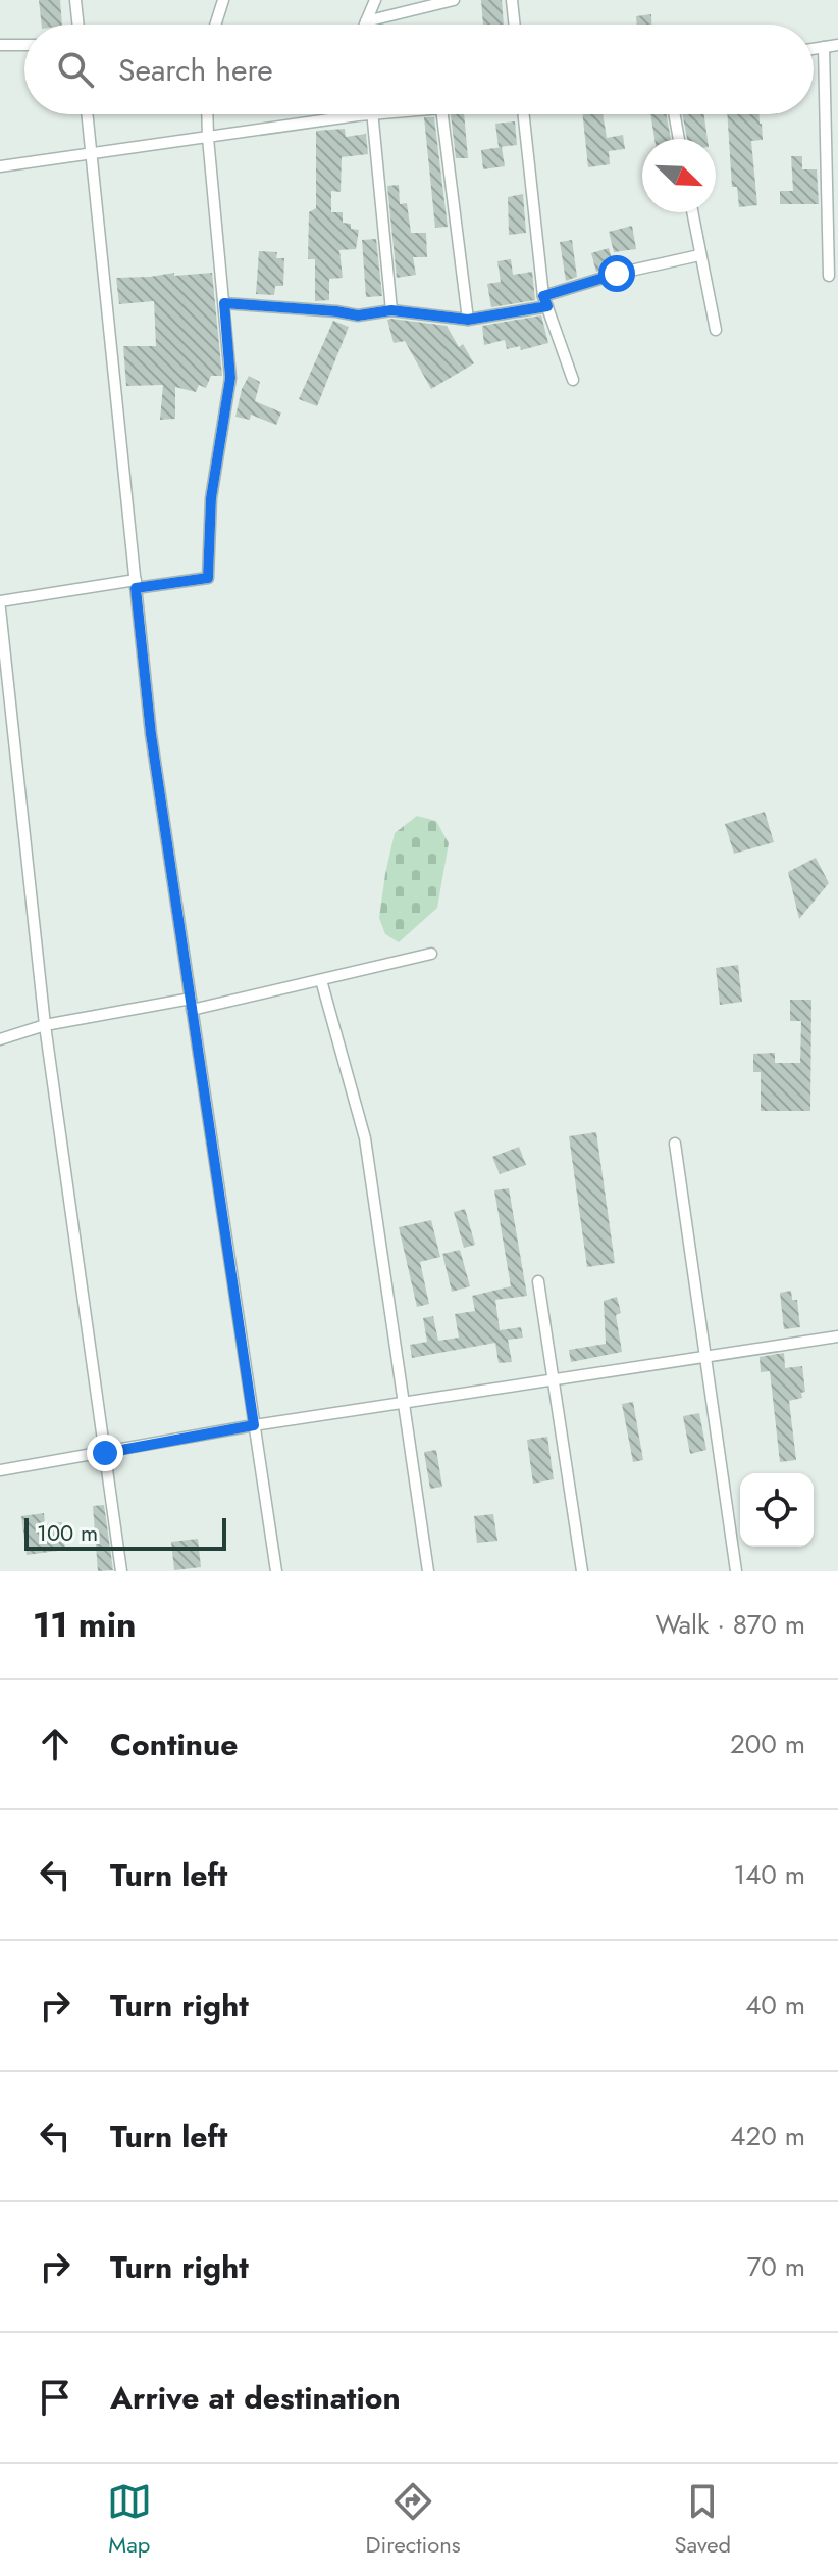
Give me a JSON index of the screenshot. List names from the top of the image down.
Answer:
{
  "scale_bar": "100 m",
  "north": "bottom right",
  "page": {
    "search": "Search here",
    "scale": "100 m",
    "heading": ["11 min", "Walk · 870 m"],
    "list": [
      ["Continue", "200 m"],
      ["Turn left", "140 m"],
      ["Turn right", "40 m"],
      ["Turn left", "420 m"],
      ["Turn right", "70 m"],
      "Arrive at destination"
    ],
    "nav": ["Map", "Directions", "Saved"]
  }
}
